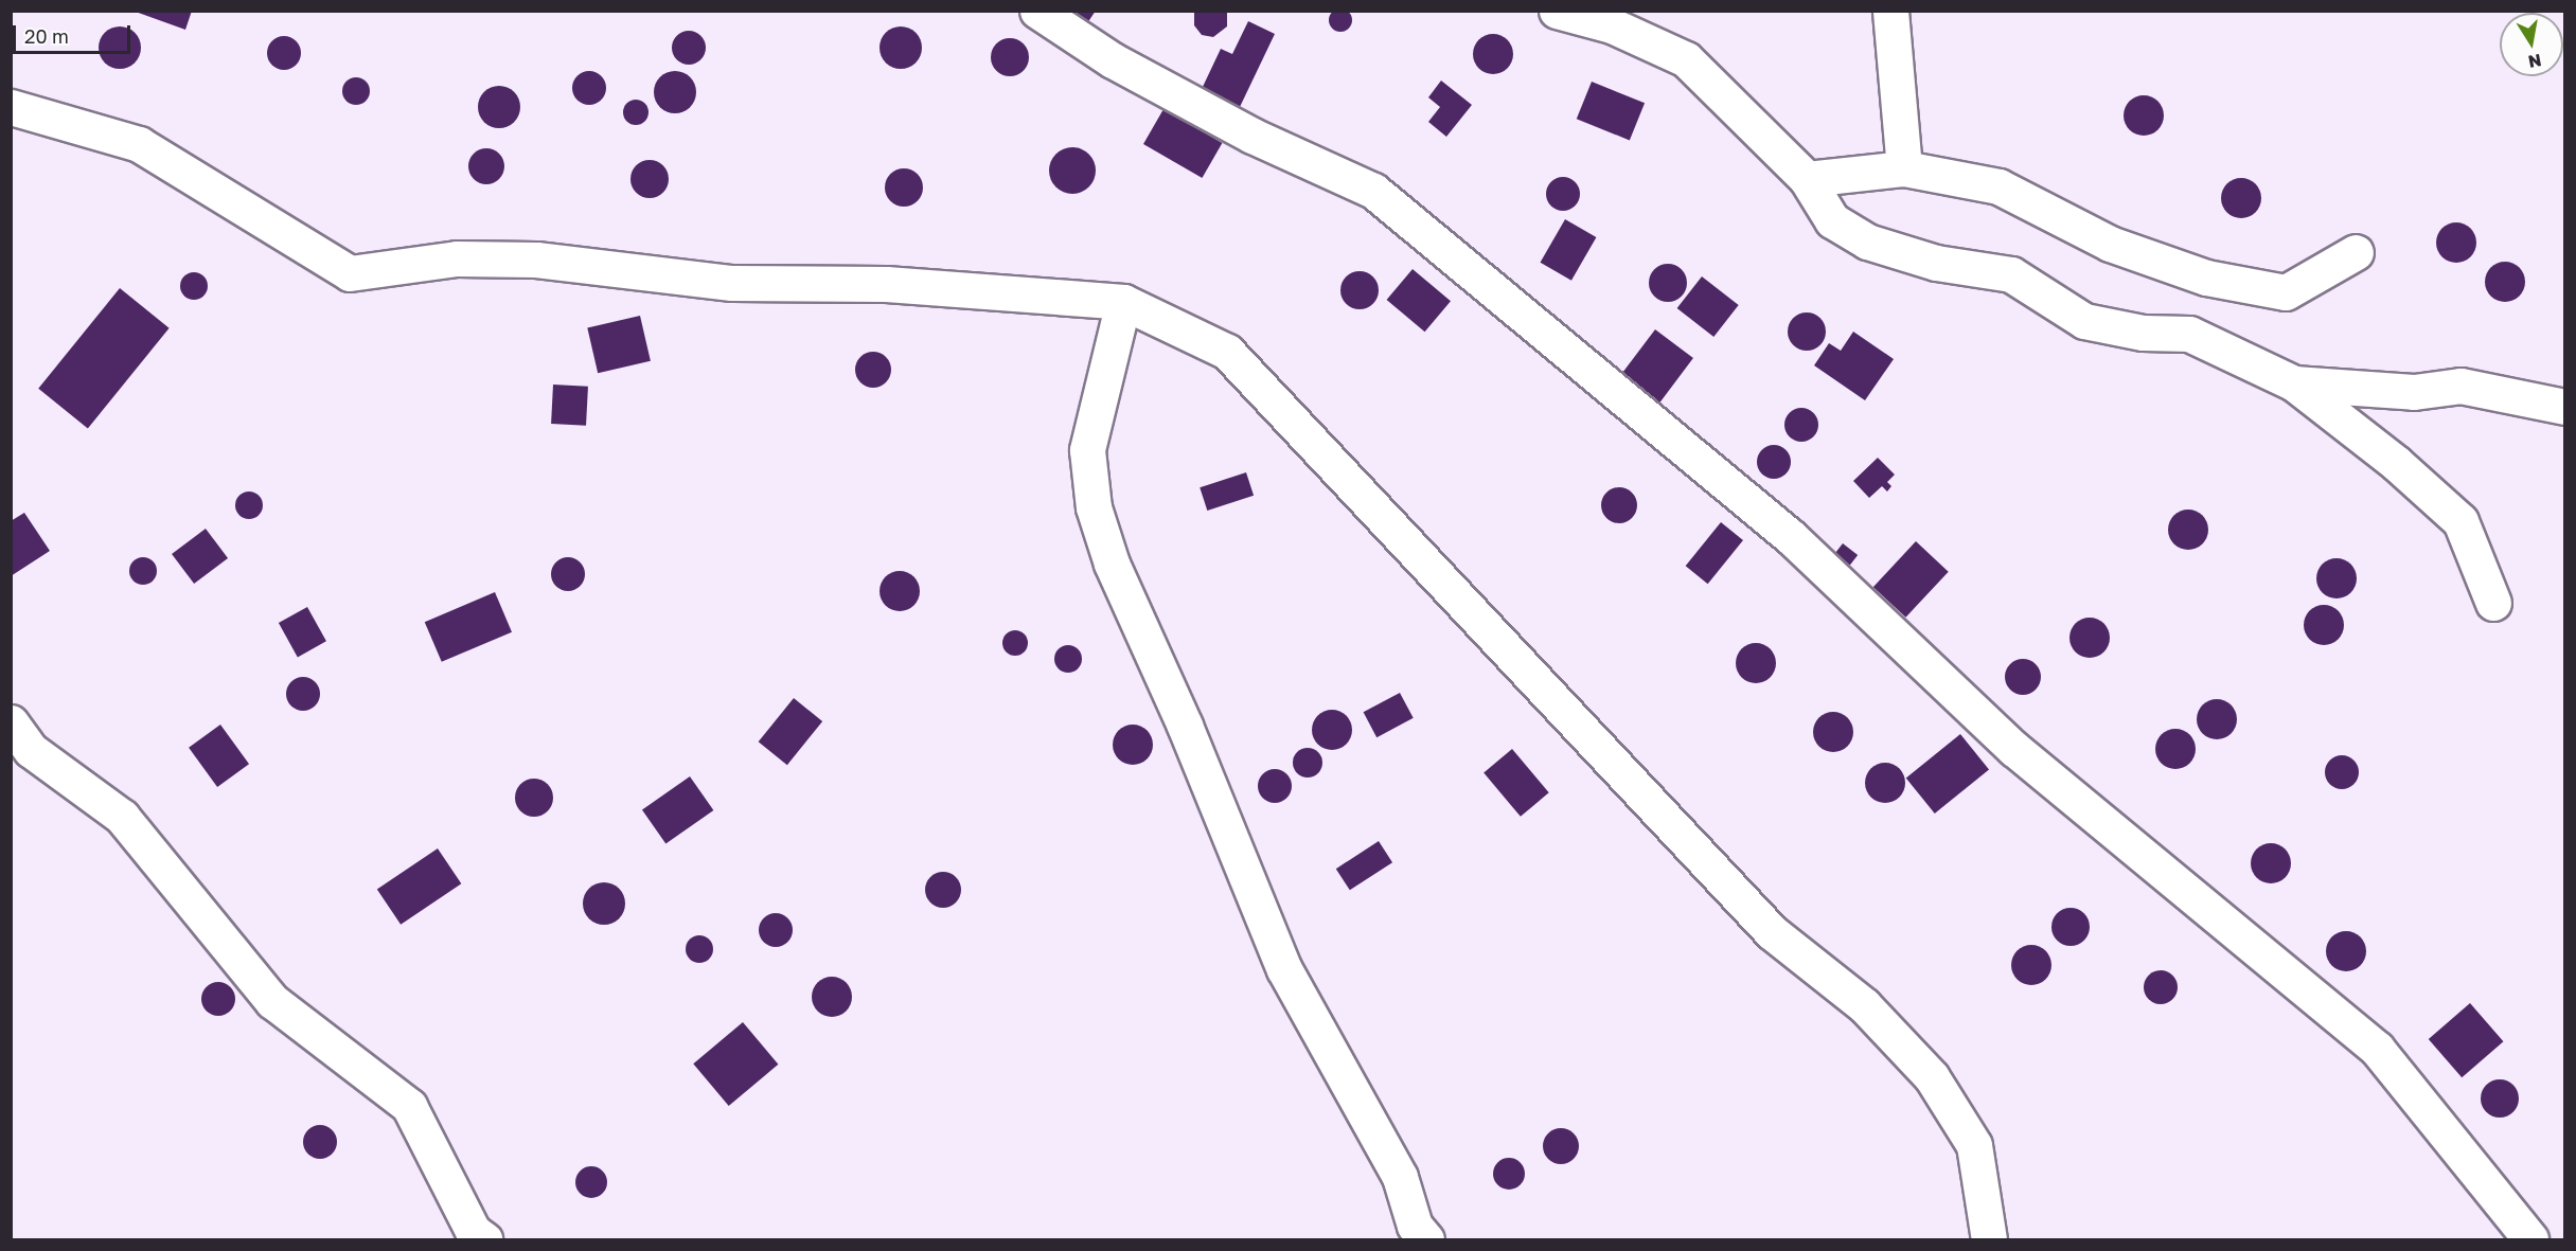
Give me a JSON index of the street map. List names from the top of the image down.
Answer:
{
  "scale_bar": "20 m",
  "north": "bottom"
}
